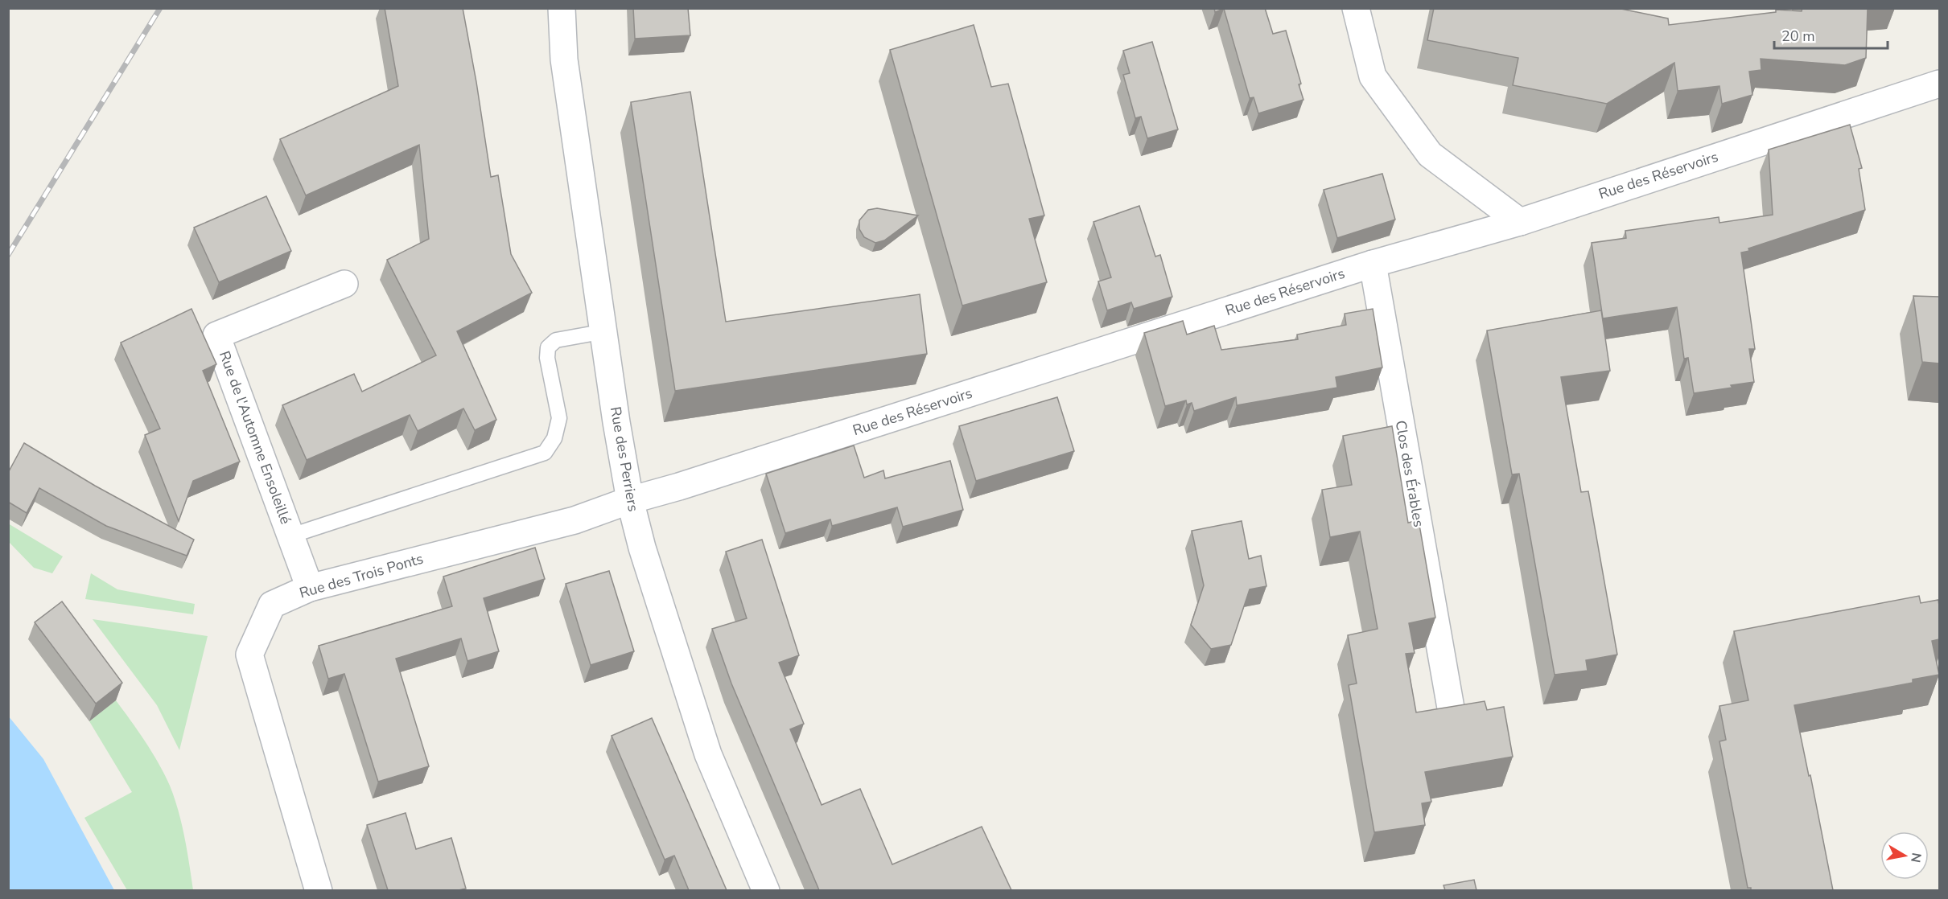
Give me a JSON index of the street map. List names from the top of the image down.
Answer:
{
  "streets": {
    "street": [
      "Rue des Réservoirs",
      "Rue de l'Automne Ensoleillé",
      "Rue des Perriers",
      "Clos des Érables",
      "Rue des Trois Ponts"
    ]
  },
  "crossings": [
    ["Rue des Réservoirs", "Rue des Perriers"],
    ["Rue des Réservoirs", "Clos des Érables"],
    ["Rue des Réservoirs", "Rue des Trois Ponts"],
    ["Rue de l'Automne Ensoleillé", "Rue des Trois Ponts"],
    ["Rue des Perriers", "Rue des Trois Ponts"]
  ],
  "scale_bar": "20 m",
  "north": "right"
}
